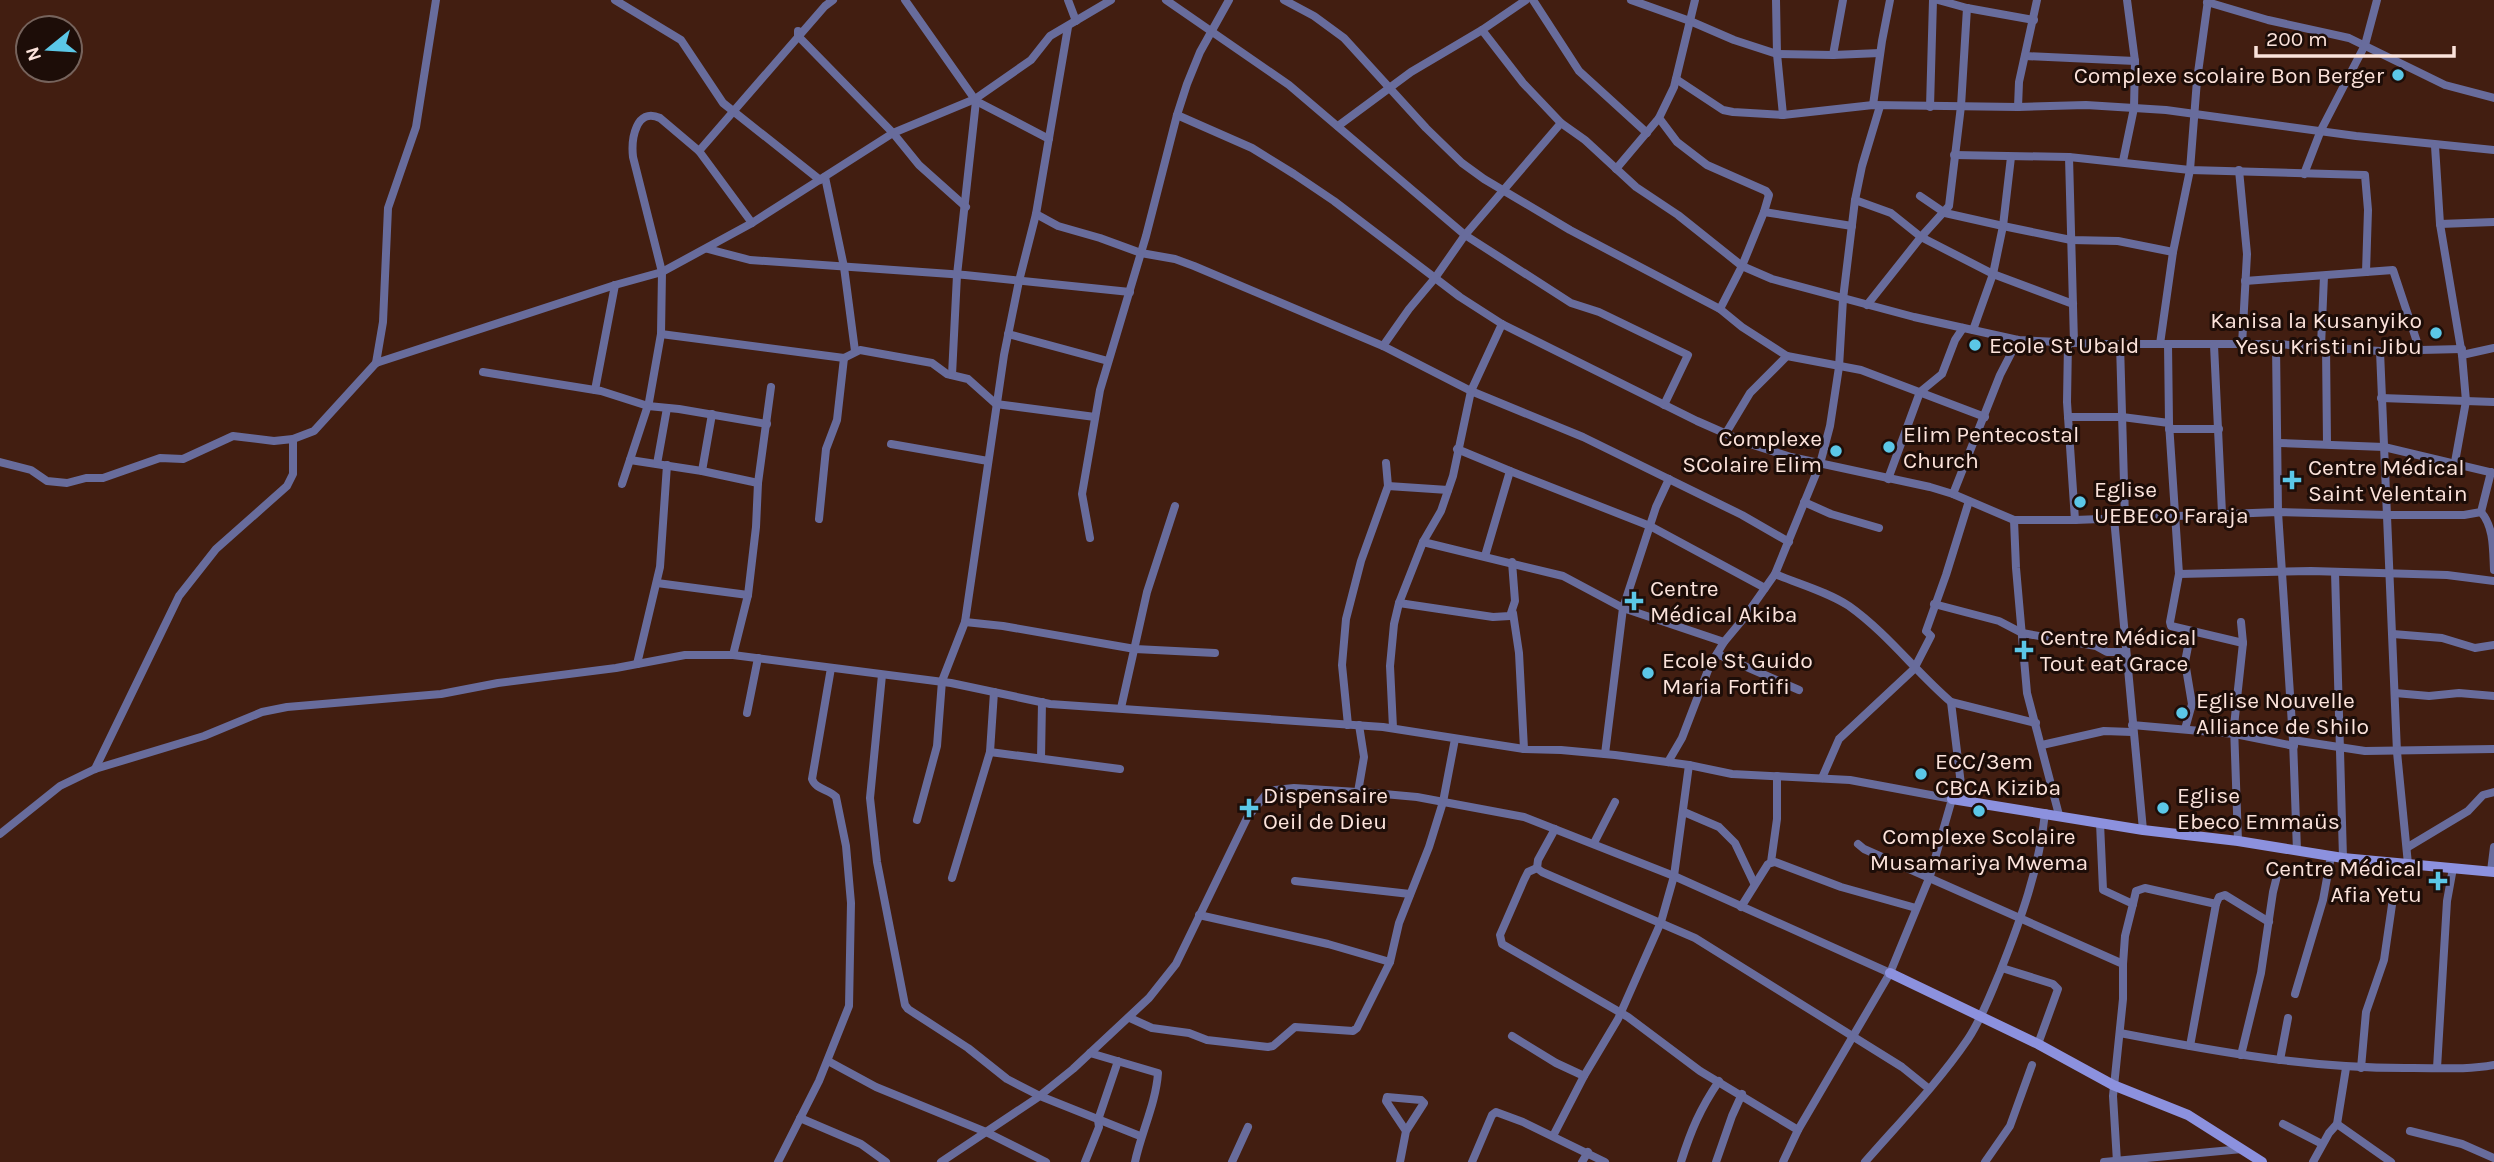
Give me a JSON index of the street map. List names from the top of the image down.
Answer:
{
  "places": {
    "other": [
      "Complexe scolaire Bon Berger",
      "Kanisa la Kusanyiko Yesu Kristi ni Jibu",
      "Ecole St Ubald",
      "Elim Pentecostal Church",
      "Complexe SColaire Elim",
      "Eglise UEBECO Faraja",
      "Ecole St Guido Maria Fortifi",
      "Eglise Nouvelle Alliance de Shilo",
      "ECC/3em CBCA Kiziba",
      "Eglise Ebeco Emmaüs",
      "Complexe Scolaire Musamariya Mwema"
    ],
    "health": [
      "Centre Médical Saint Velentain",
      "Centre Médical Akiba",
      "Centre Médical Tout eat Grace",
      "Dispensaire Oeil de Dieu",
      "Centre Médical Afia Yetu"
    ]
  },
  "scale_bar": "200 m",
  "north": "left"
}
